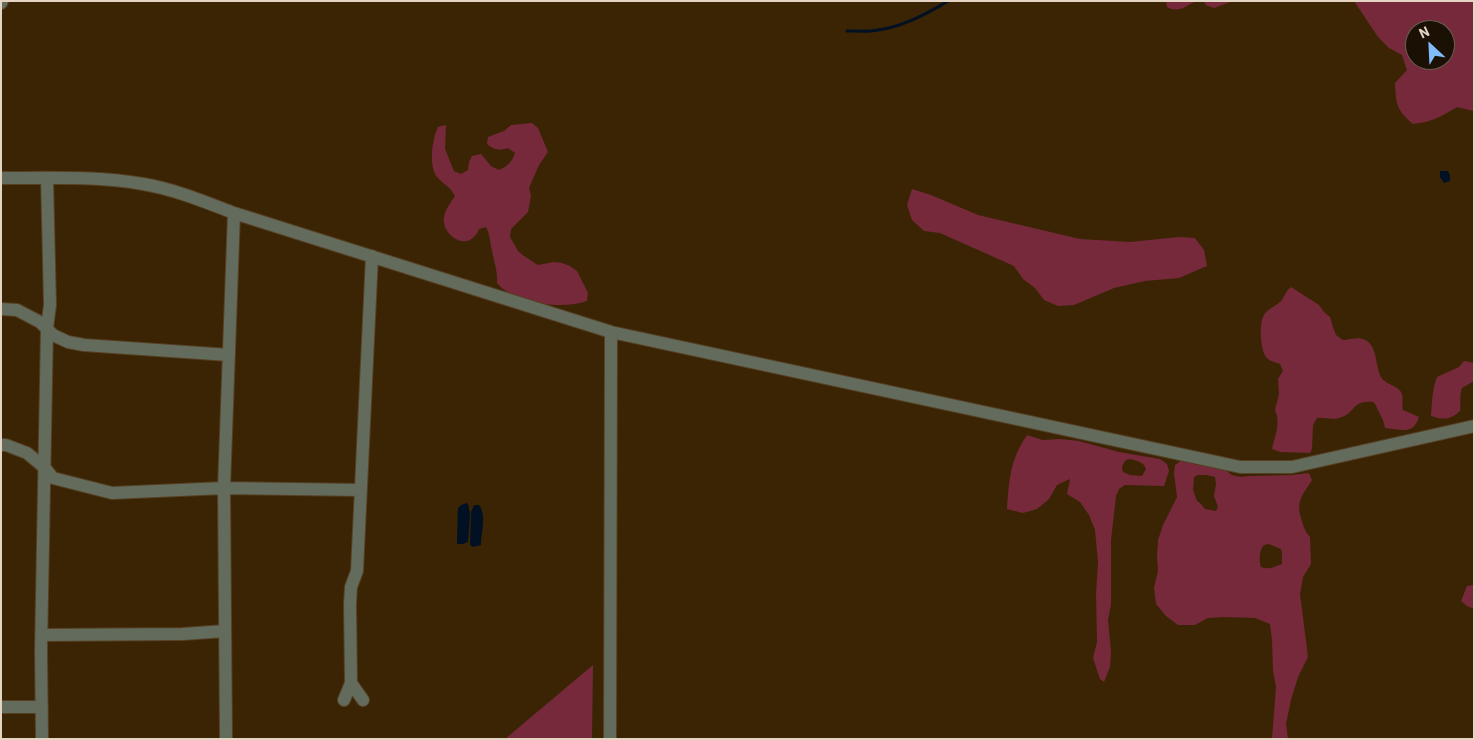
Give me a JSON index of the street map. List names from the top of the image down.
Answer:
{
  "north": "top left"
}
